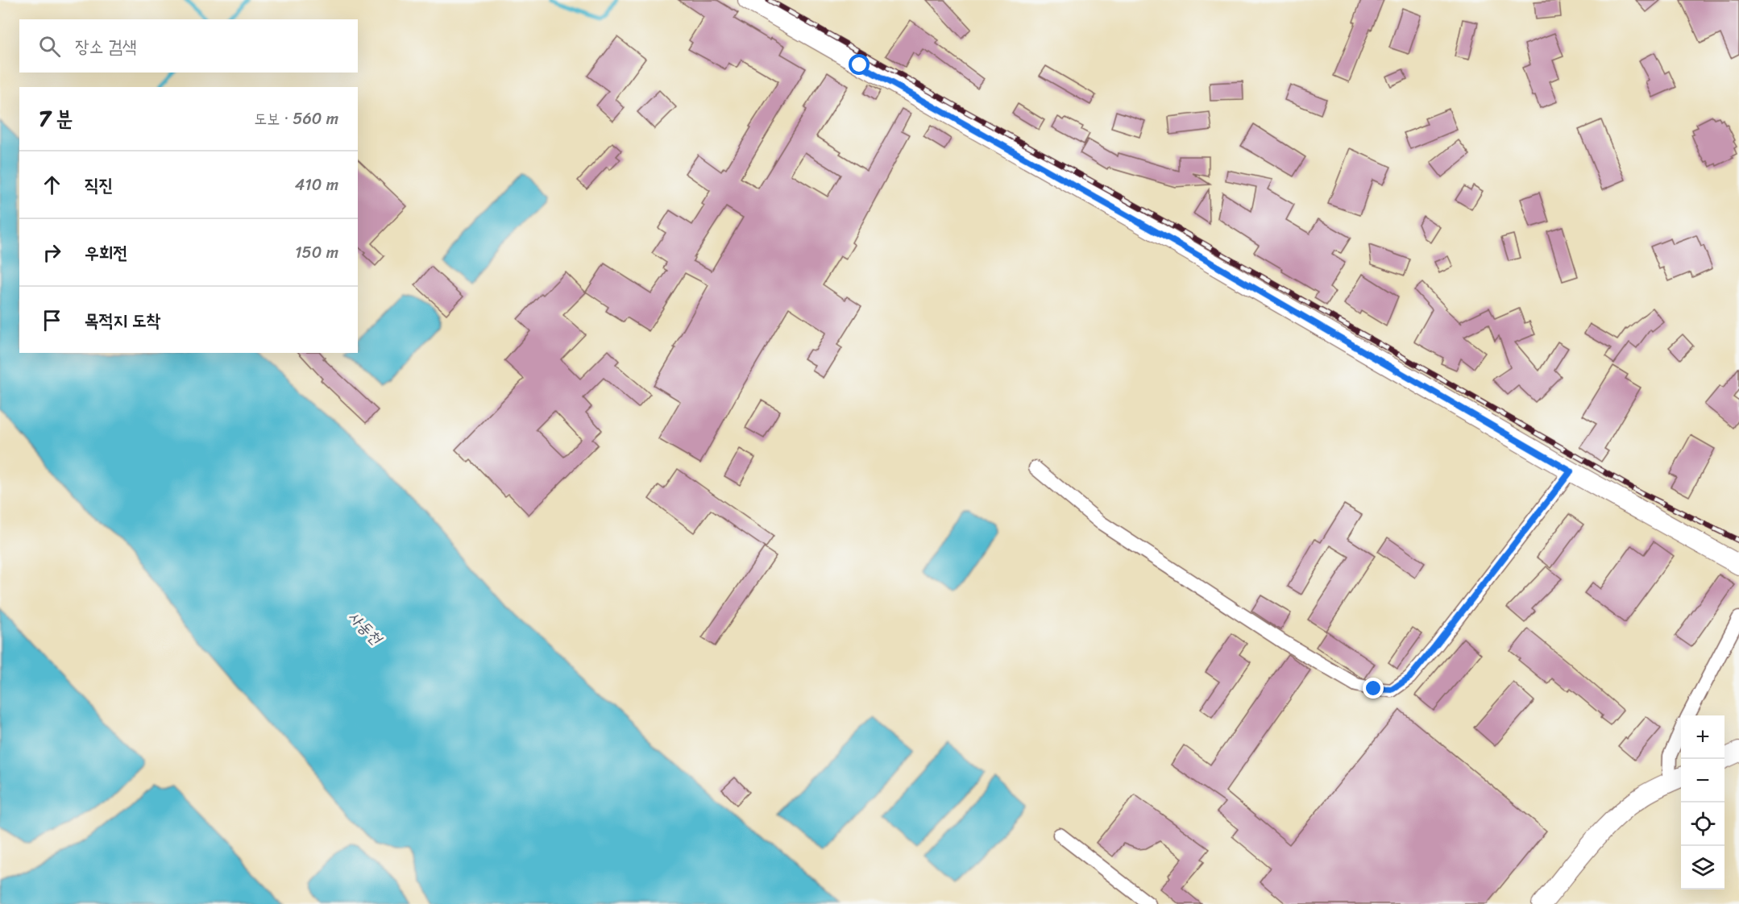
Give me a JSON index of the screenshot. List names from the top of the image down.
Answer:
{
  "water": ["사동천"],
  "page": {
    "search": "장소 검색",
    "heading": ["7 분", "도보 · 560 m"],
    "list": [
      ["직진", "410 m"],
      ["우회전", "150 m"],
      "목적지 도착"
    ],
    "map_buttons": ["+", "−"]
  }
}
